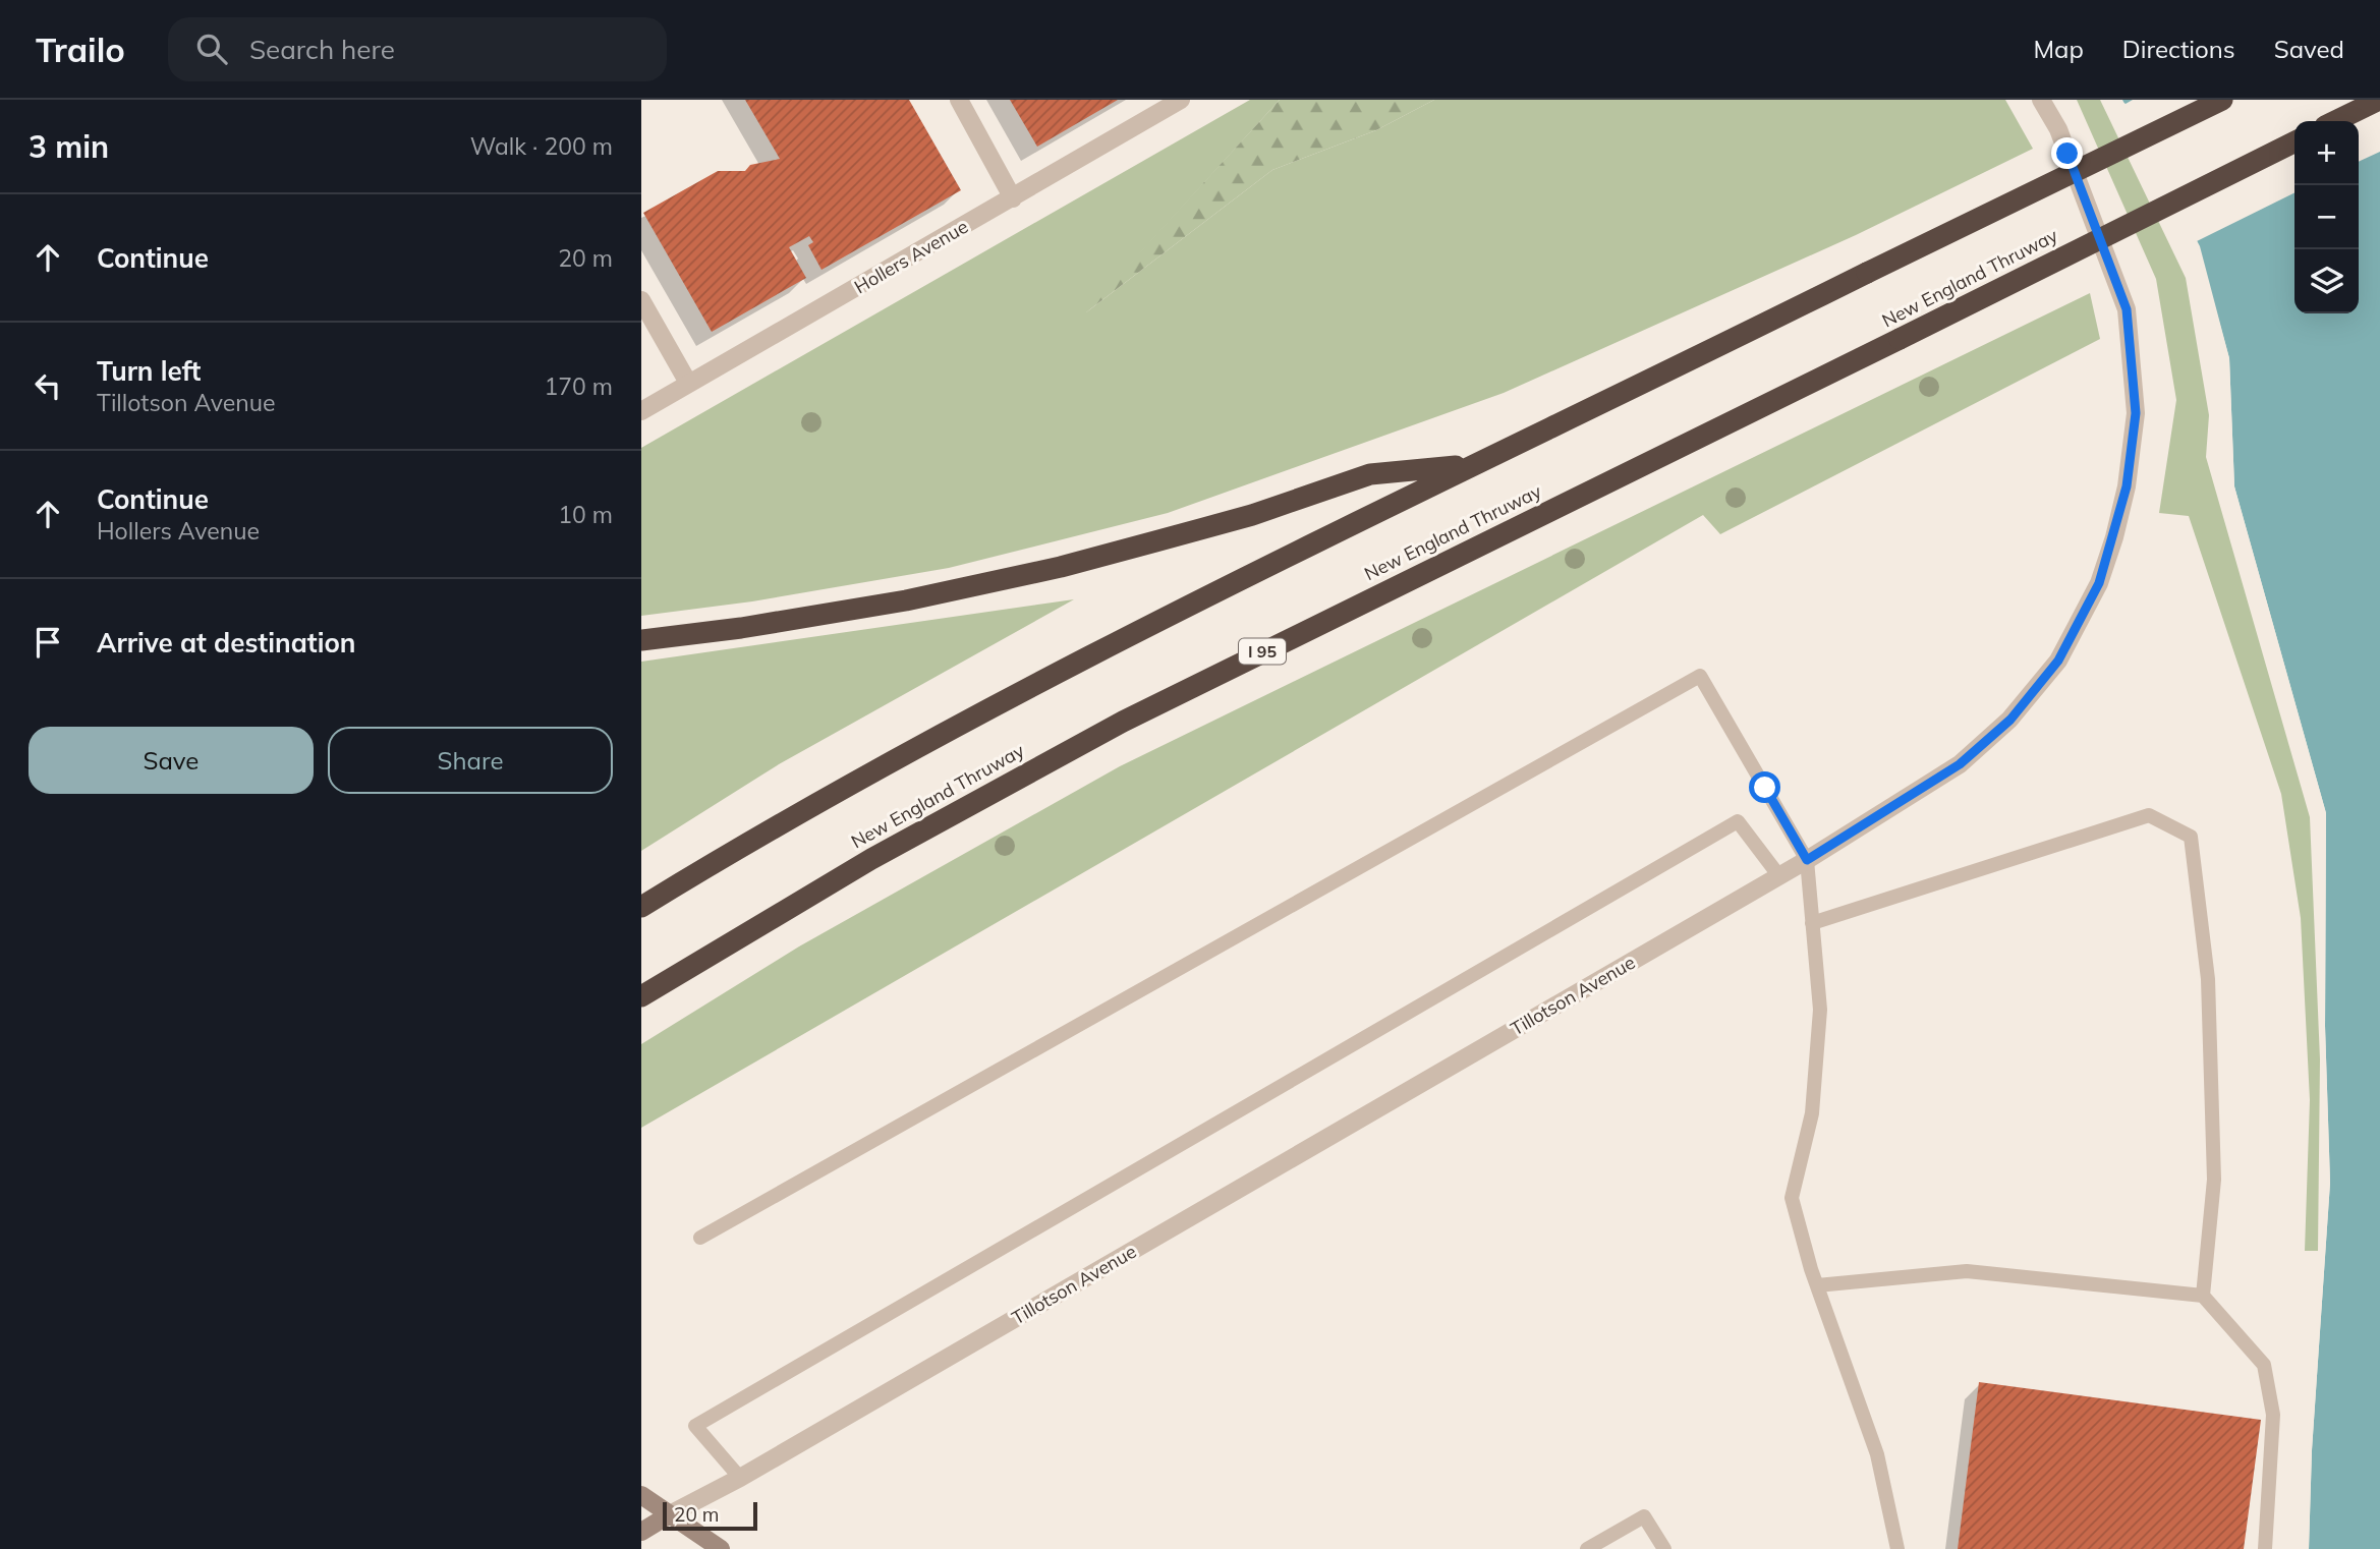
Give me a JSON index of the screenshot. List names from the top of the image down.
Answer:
{
  "streets": {
    "highway": ["New England Thruway", "I 95"],
    "main road": ["Tillotson Avenue"],
    "street": ["Hollers Avenue"]
  },
  "scale_bar": "20 m",
  "page": {
    "header": "Trailo",
    "search": "Search here",
    "nav": ["Map", "Directions", "Saved"],
    "heading": ["3 min", "Walk · 200 m"],
    "map_buttons": ["+", "−"],
    "list": [
      ["Continue", "20 m"],
      ["Turn left", "Tillotson Avenue", "170 m"],
      ["Continue", "Hollers Avenue", "10 m"],
      "Arrive at destination"
    ],
    "buttons": ["Save", "Share"],
    "scale": "20 m"
  }
}
